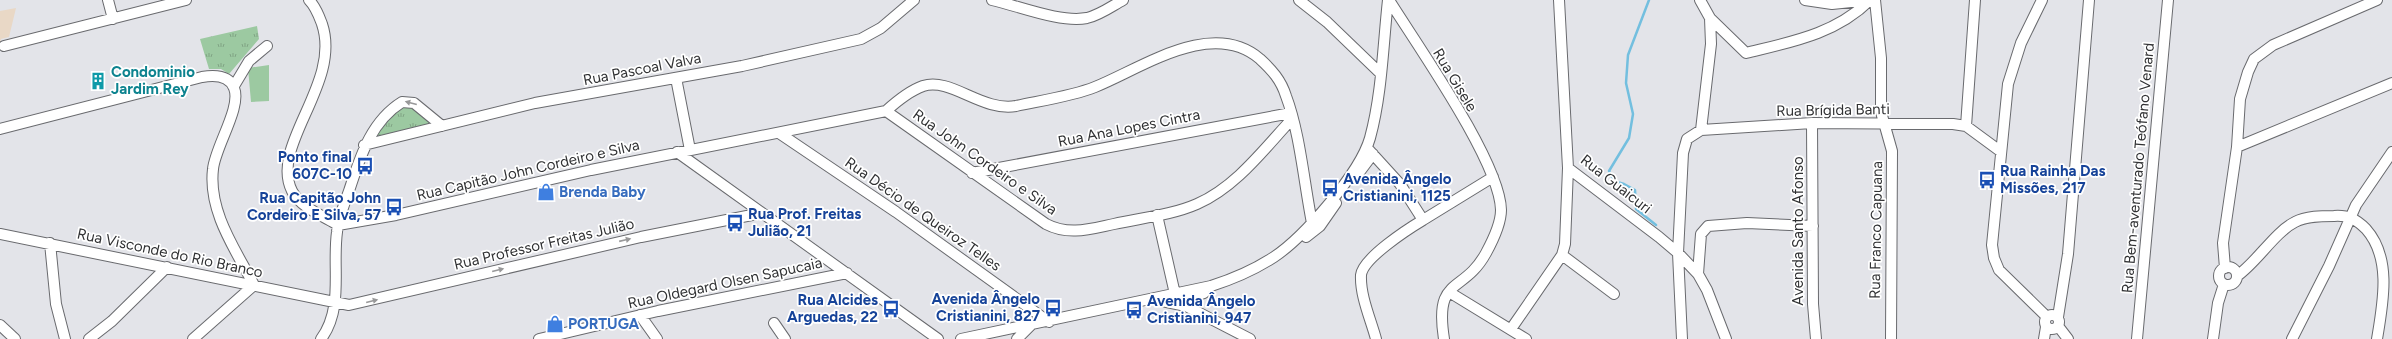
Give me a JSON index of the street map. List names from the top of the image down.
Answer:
{
  "streets": {
    "street": [
      "Rua Pascoal Valva",
      "Rua Gisele",
      "Rua Brígida Banti",
      "Rua Ana Lopes Cintra",
      "Rua John Cordeiro e Silva",
      "Rua Bem-aventurado Teófano Venard",
      "Rua Capitão John Cordeiro e Silva",
      "Rua Guaicuri",
      "Rua Décio de Queiroz Telles",
      "Rua Franco Capuana",
      "Avenida Santo Afonso",
      "Rua Professor Freitas Julião",
      "Rua Visconde do Rio Branco",
      "Rua Oldegard Olsen Sapucaia"
    ]
  },
  "crossings": [
    ["Rua Brígida Banti", "Rua Franco Capuana"],
    ["Rua Brígida Banti", "Avenida Santo Afonso"],
    ["Rua Ana Lopes Cintra", "Rua John Cordeiro e Silva"],
    ["Rua Professor Freitas Julião", "Rua Visconde do Rio Branco"]
  ],
  "one_way": ["Rua Professor Freitas Julião"],
  "places": {
    "building": ["Condominio Jardim Rey"],
    "bus stop": [
      "Ponto final 607C-10",
      "Rua Rainha Das Missões, 217",
      "Avenida Ângelo Cristianini, 1125",
      "Rua Capitão John Cordeiro E Silva, 57",
      "Rua Prof. Freitas Julião, 21",
      "Avenida Ângelo Cristianini, 827",
      "Rua Alcides Arguedas, 22",
      "Avenida Ângelo Cristianini, 947"
    ],
    "shop": ["Brenda Baby", "PORTUGA"]
  }
}
